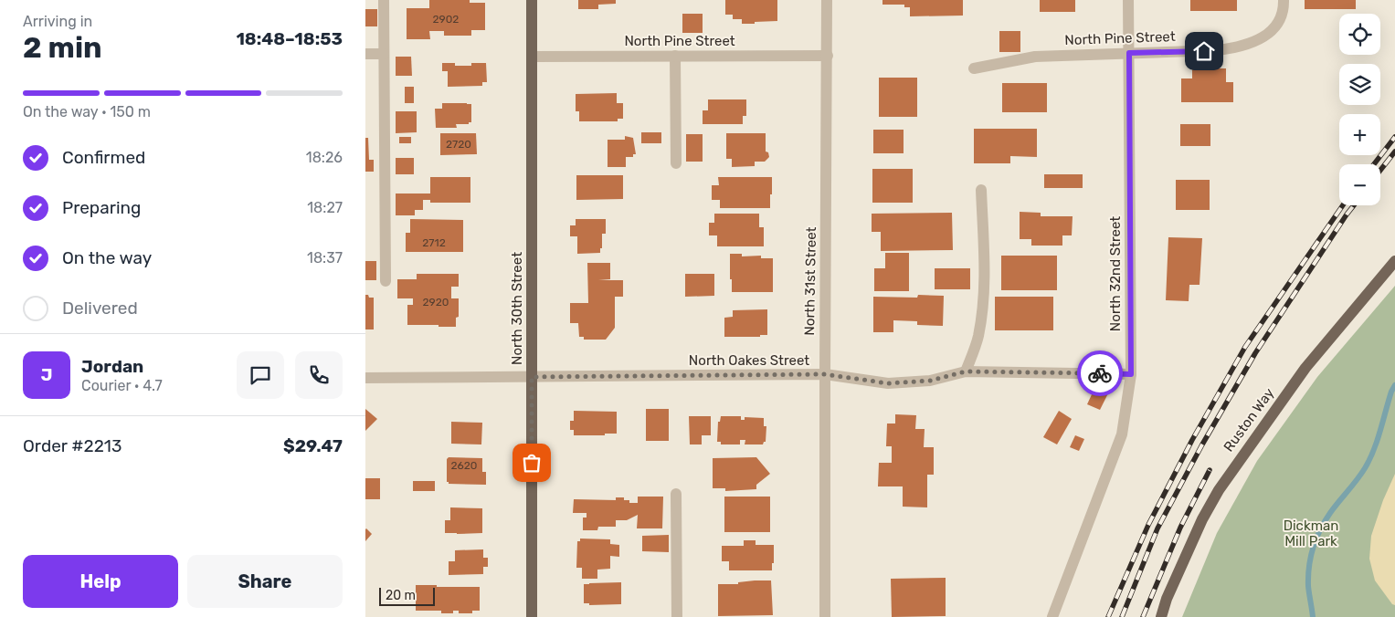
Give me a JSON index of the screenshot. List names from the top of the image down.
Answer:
{
  "streets": {
    "main road": ["North 30th Street", "Ruston Way"],
    "street": [
      "North Pine Street",
      "North 32nd Street",
      "North 31st Street",
      "North Oakes Street"
    ]
  },
  "crossings": [
    ["North Pine Street", "North 32nd Street"],
    ["North Pine Street", "North 31st Street"],
    ["North Pine Street", "North 30th Street"],
    ["North 32nd Street", "North Oakes Street"],
    ["North 31st Street", "North Oakes Street"],
    ["North 30th Street", "North Oakes Street"]
  ],
  "parks": ["Dickman Mill Park"],
  "house_numbers": [
    "2902",
    "2720",
    "2712",
    "2920",
    "2620"
  ],
  "scale_bar": "20 m",
  "page": {
    "heading": ["2 min", "Arriving in", "18:48–18:53"],
    "panel": [
      "Jordan",
      "Courier · 4.7",
      "Order #2213",
      "$29.47"
    ],
    "map_buttons": ["+", "−"],
    "bar": "On the way · 150 m",
    "list": [
      ["Confirmed", "18:26"],
      ["Preparing", "18:27"],
      ["On the way", "18:37"],
      "Delivered"
    ],
    "round": "J",
    "buttons": ["Help", "Share"],
    "scale": "20 m"
  }
}
